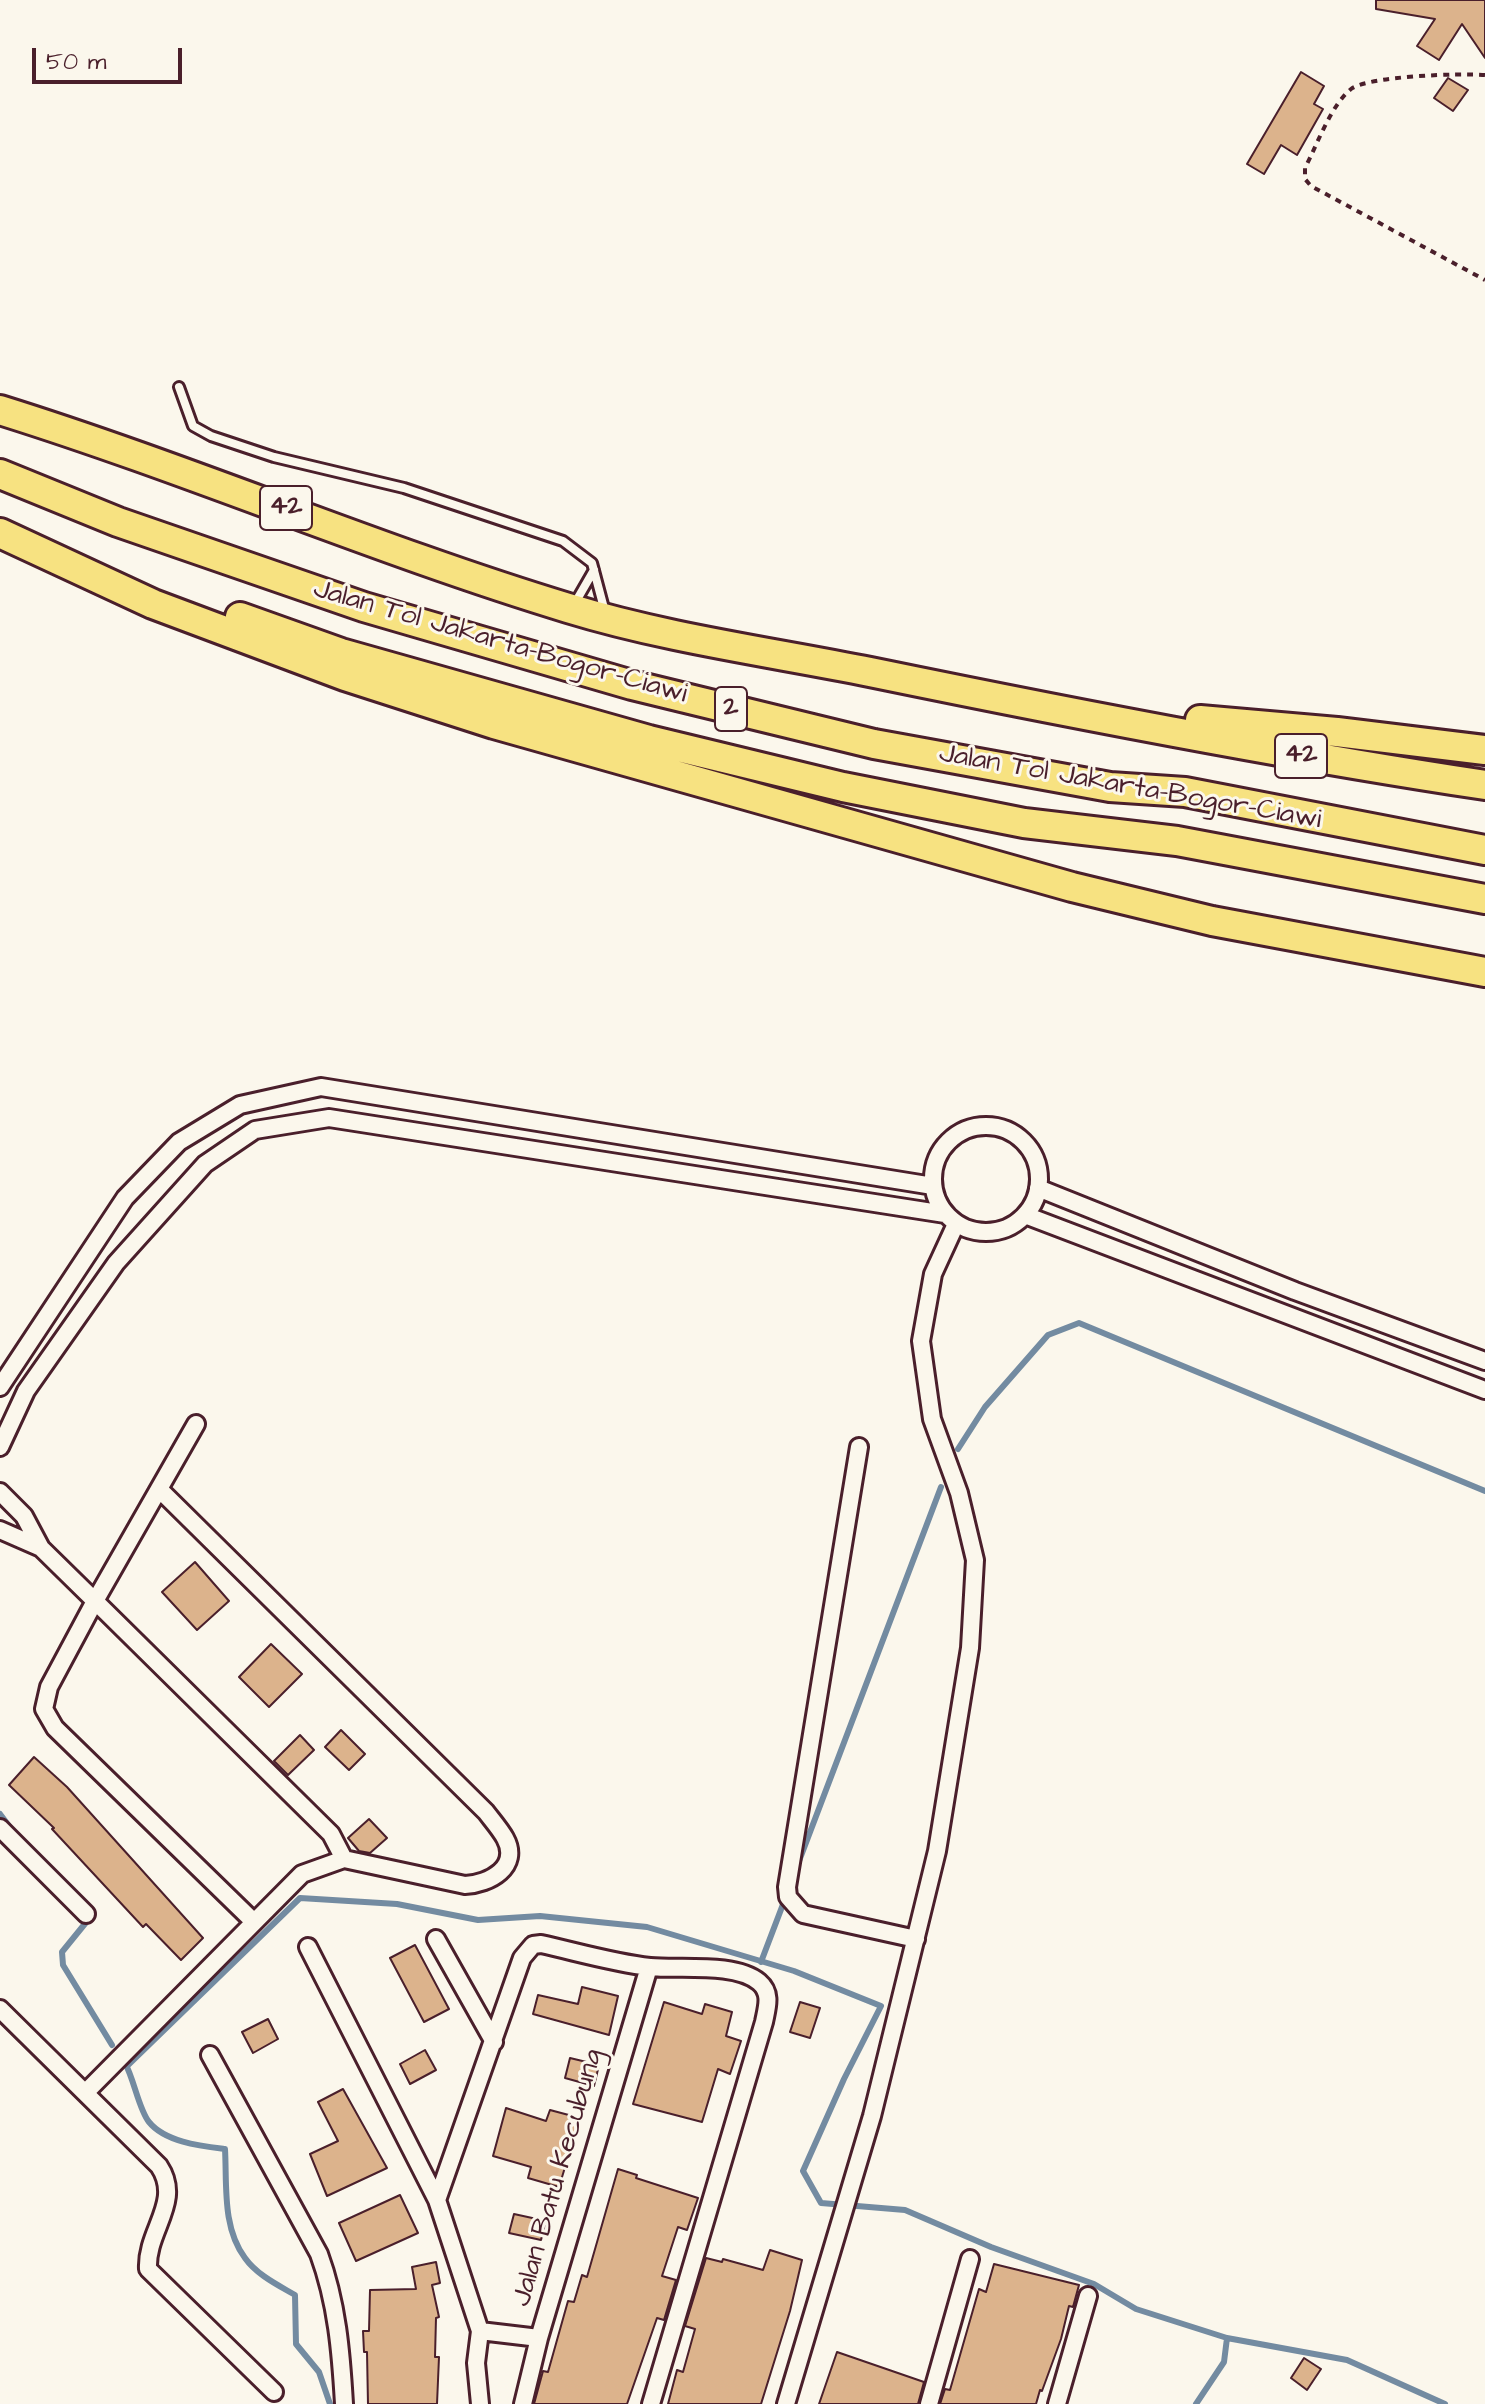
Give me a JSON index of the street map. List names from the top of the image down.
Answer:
{
  "streets": {
    "highway": ["42", "Jalan Tol Jakarta–Bogor–Ciawi", "2"],
    "street": ["Jalan Batu Kecubung"]
  },
  "scale_bar": "50 m"
}
